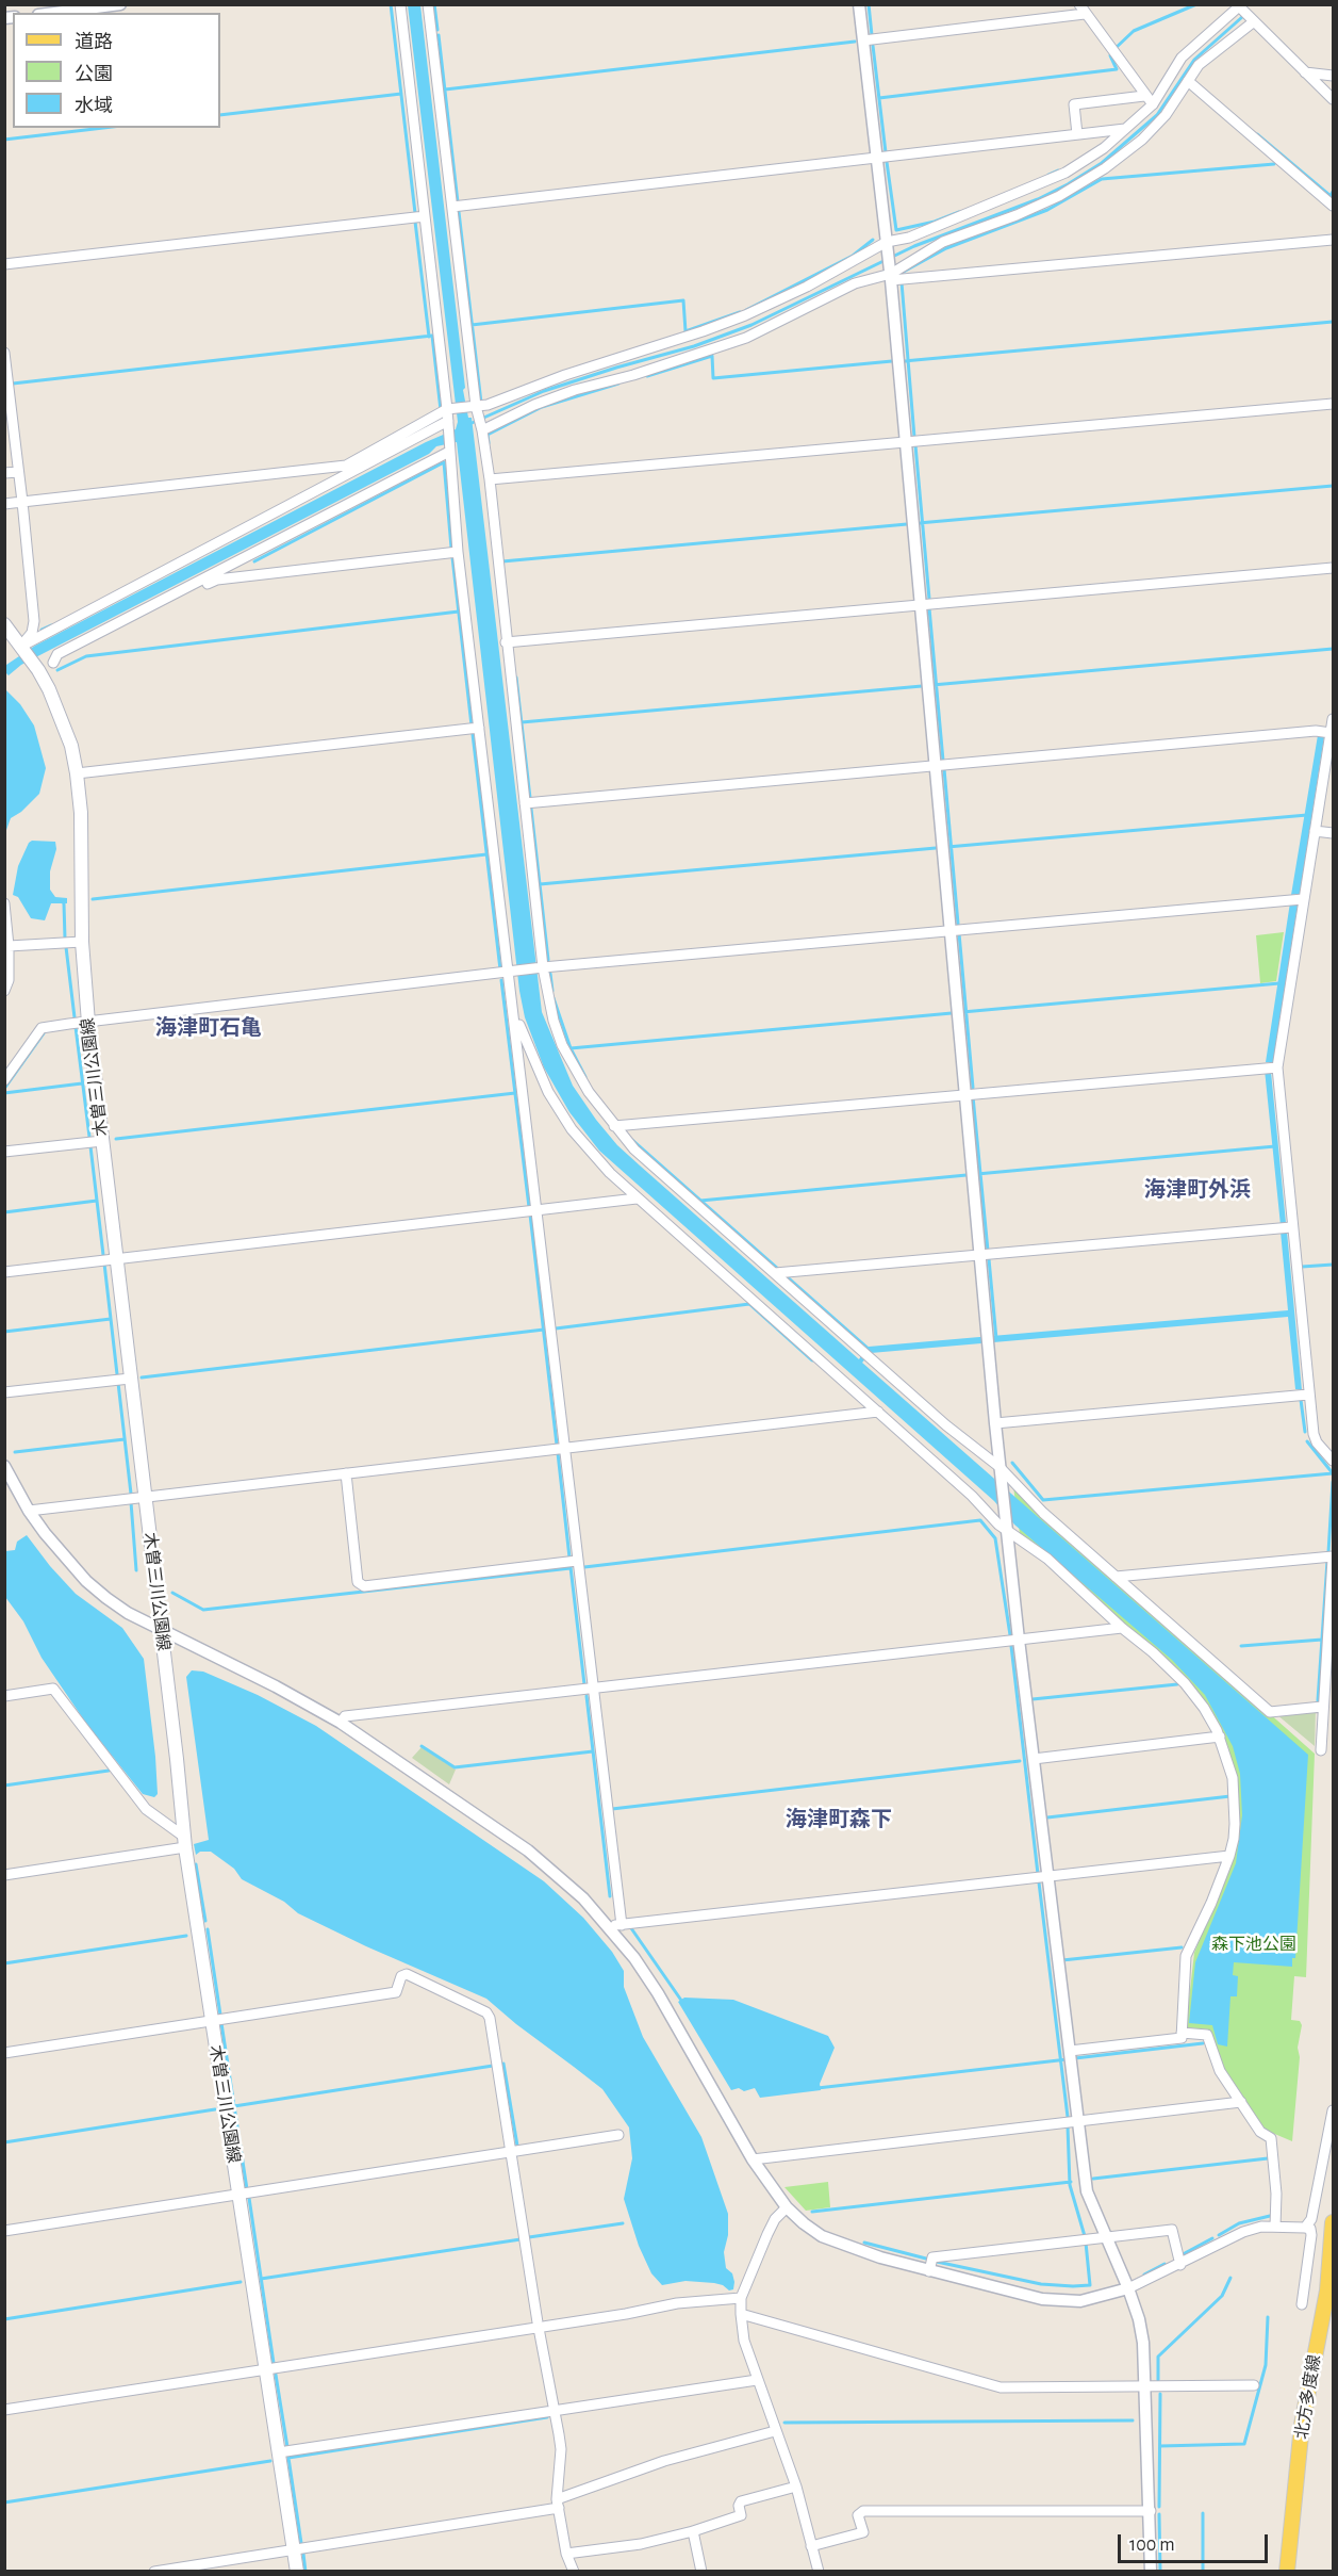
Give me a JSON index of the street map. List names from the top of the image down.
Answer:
{
  "streets": {
    "main road": ["木曽三川公園線", "北方多度線"]
  },
  "districts": ["海津町石亀", "海津町外浜", "海津町森下"],
  "parks": ["森下池公園"],
  "legend": ["道路", "公園", "水域"],
  "scale_bar": "100 m"
}
